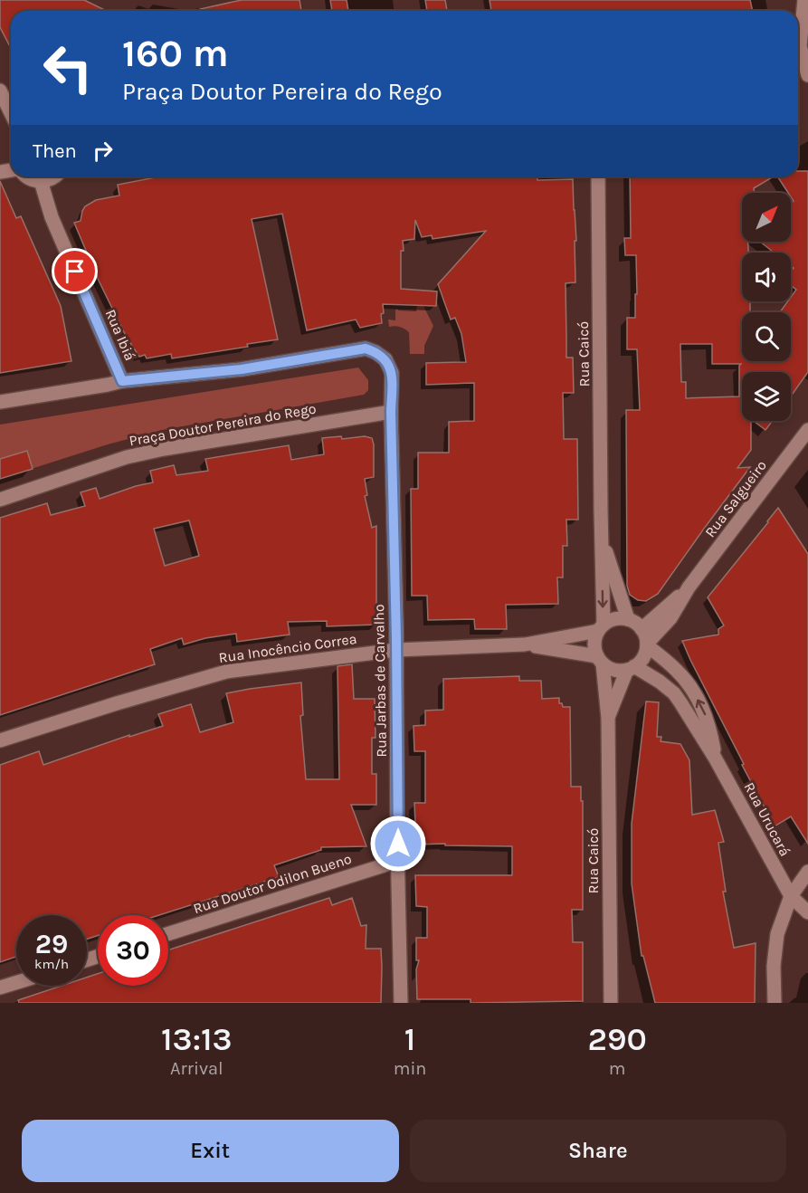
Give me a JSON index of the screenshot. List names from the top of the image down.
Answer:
{
  "streets": {
    "street": [
      "Rua Ibiá",
      "Rua Caicó",
      "Praça Doutor Pereira do Rego",
      "Rua Salgueiro",
      "Rua Inocêncio Correa",
      "Rua Jarbas de Carvalho",
      "Rua Urucará",
      "Rua Doutor Odilon Bueno"
    ]
  },
  "crossings": [
    ["Rua Ibiá", "Rua Jarbas de Carvalho"],
    ["Rua Caicó", "Rua Salgueiro"],
    ["Rua Caicó", "Rua Inocêncio Correa"],
    ["Rua Caicó", "Rua Urucará"],
    ["Praça Doutor Pereira do Rego", "Rua Jarbas de Carvalho"],
    ["Rua Salgueiro", "Rua Inocêncio Correa"],
    ["Rua Salgueiro", "Rua Urucará"],
    ["Rua Inocêncio Correa", "Rua Jarbas de Carvalho"],
    ["Rua Inocêncio Correa", "Rua Urucará"],
    ["Rua Jarbas de Carvalho", "Rua Doutor Odilon Bueno"]
  ],
  "north": "top right",
  "page": {
    "turn": ["160 m", "Praça Doutor Pereira do Rego"],
    "then": "Then",
    "speed": "29 km/h",
    "limit": "30",
    "eta": [
      "13:13",
      "Arrival",
      "1",
      "min",
      "290",
      "m"
    ],
    "buttons": ["Exit", "Share"]
  }
}
